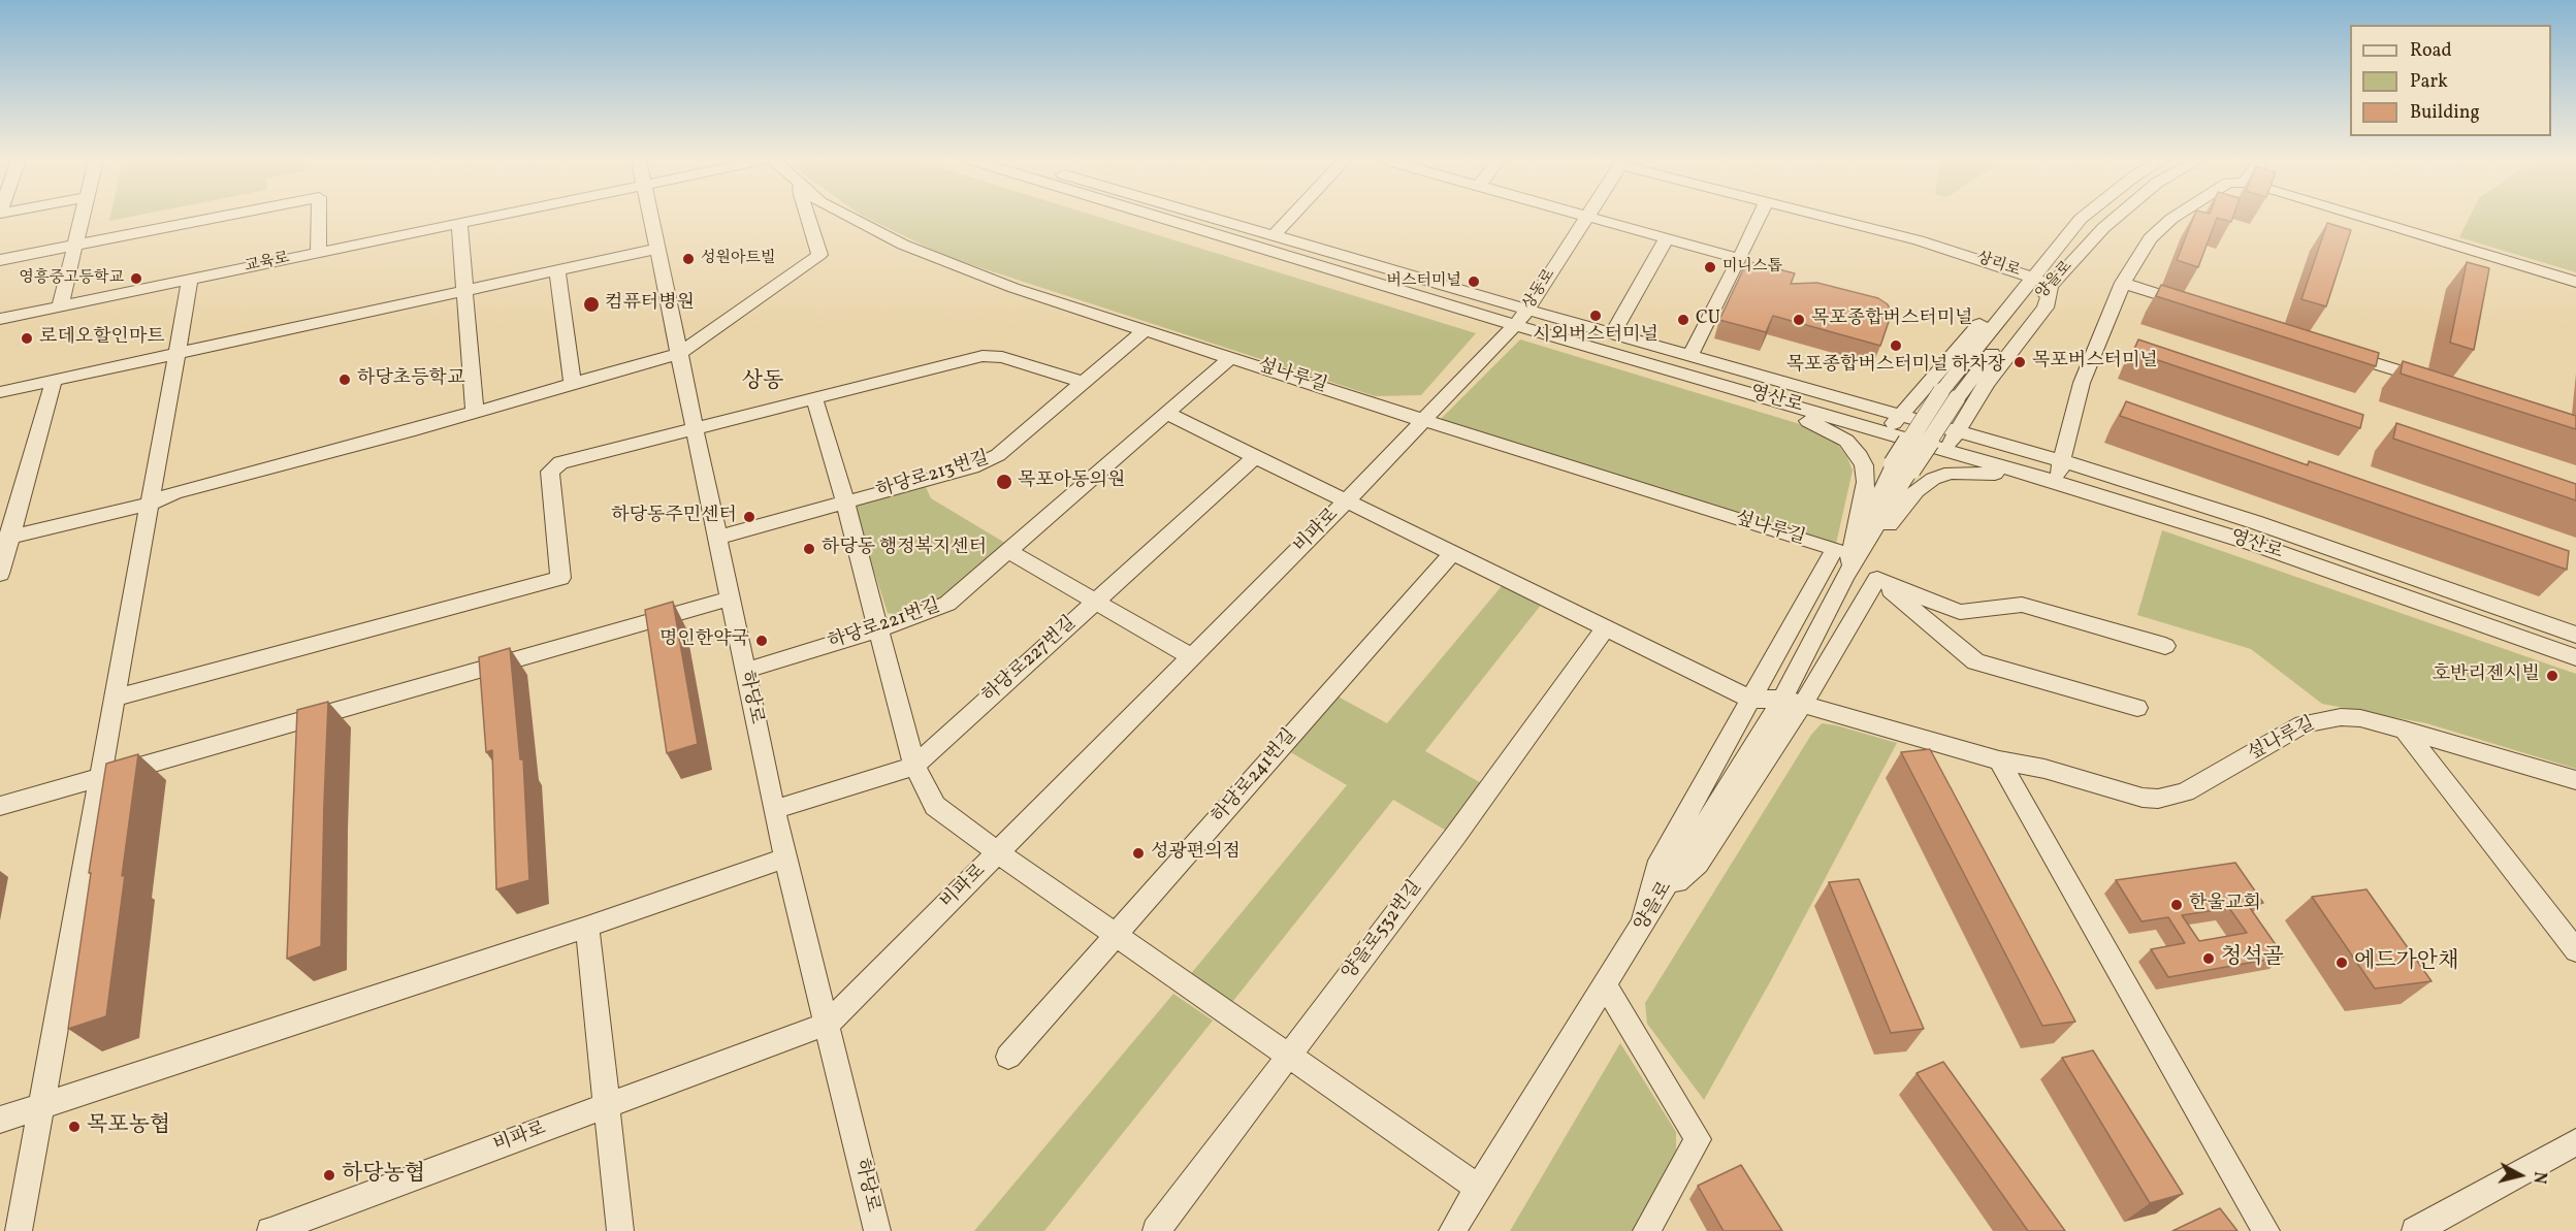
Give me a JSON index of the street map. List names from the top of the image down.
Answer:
{
  "streets": {
    "street": [
      "교육로",
      "상리로",
      "양을로",
      "상동로",
      "섶나루길",
      "영산로",
      "하당로213번길",
      "비파로",
      "하당로221번길",
      "하당로227번길",
      "하당로",
      "하당로241번길",
      "양을로532번길"
    ]
  },
  "crossings": [
    ["상리로", "양을로"],
    ["양을로", "섶나루길"],
    ["상동로", "영산로"],
    ["상동로", "비파로"],
    ["섶나루길", "하당로213번길"],
    ["섶나루길", "비파로"],
    ["섶나루길", "하당로221번길"],
    ["영산로", "비파로"],
    ["하당로213번길", "하당로"],
    ["비파로", "하당로"],
    ["하당로221번길", "하당로"],
    ["하당로227번길", "하당로"]
  ],
  "districts": ["상동"],
  "places": [
    "성원아트빌",
    "미니스톱",
    "영흥중고등학교",
    "버스터미널",
    "컴퓨터병원",
    "시외버스터미널",
    "CU",
    "목포종합버스터미널",
    "로데오할인마트",
    "목포종합버스터미널 하차장",
    "목포버스터미널",
    "하당초등학교",
    "목포아동의원",
    "하당동주민센터",
    "하당동 행정복지센터",
    "명인한약국",
    "호반리젠시빌",
    "성광편의점",
    "한울교회",
    "청석골",
    "에드가안채",
    "목포농협",
    "하당농협"
  ],
  "legend": ["Road", "Park", "Building"],
  "north": "right"
}
